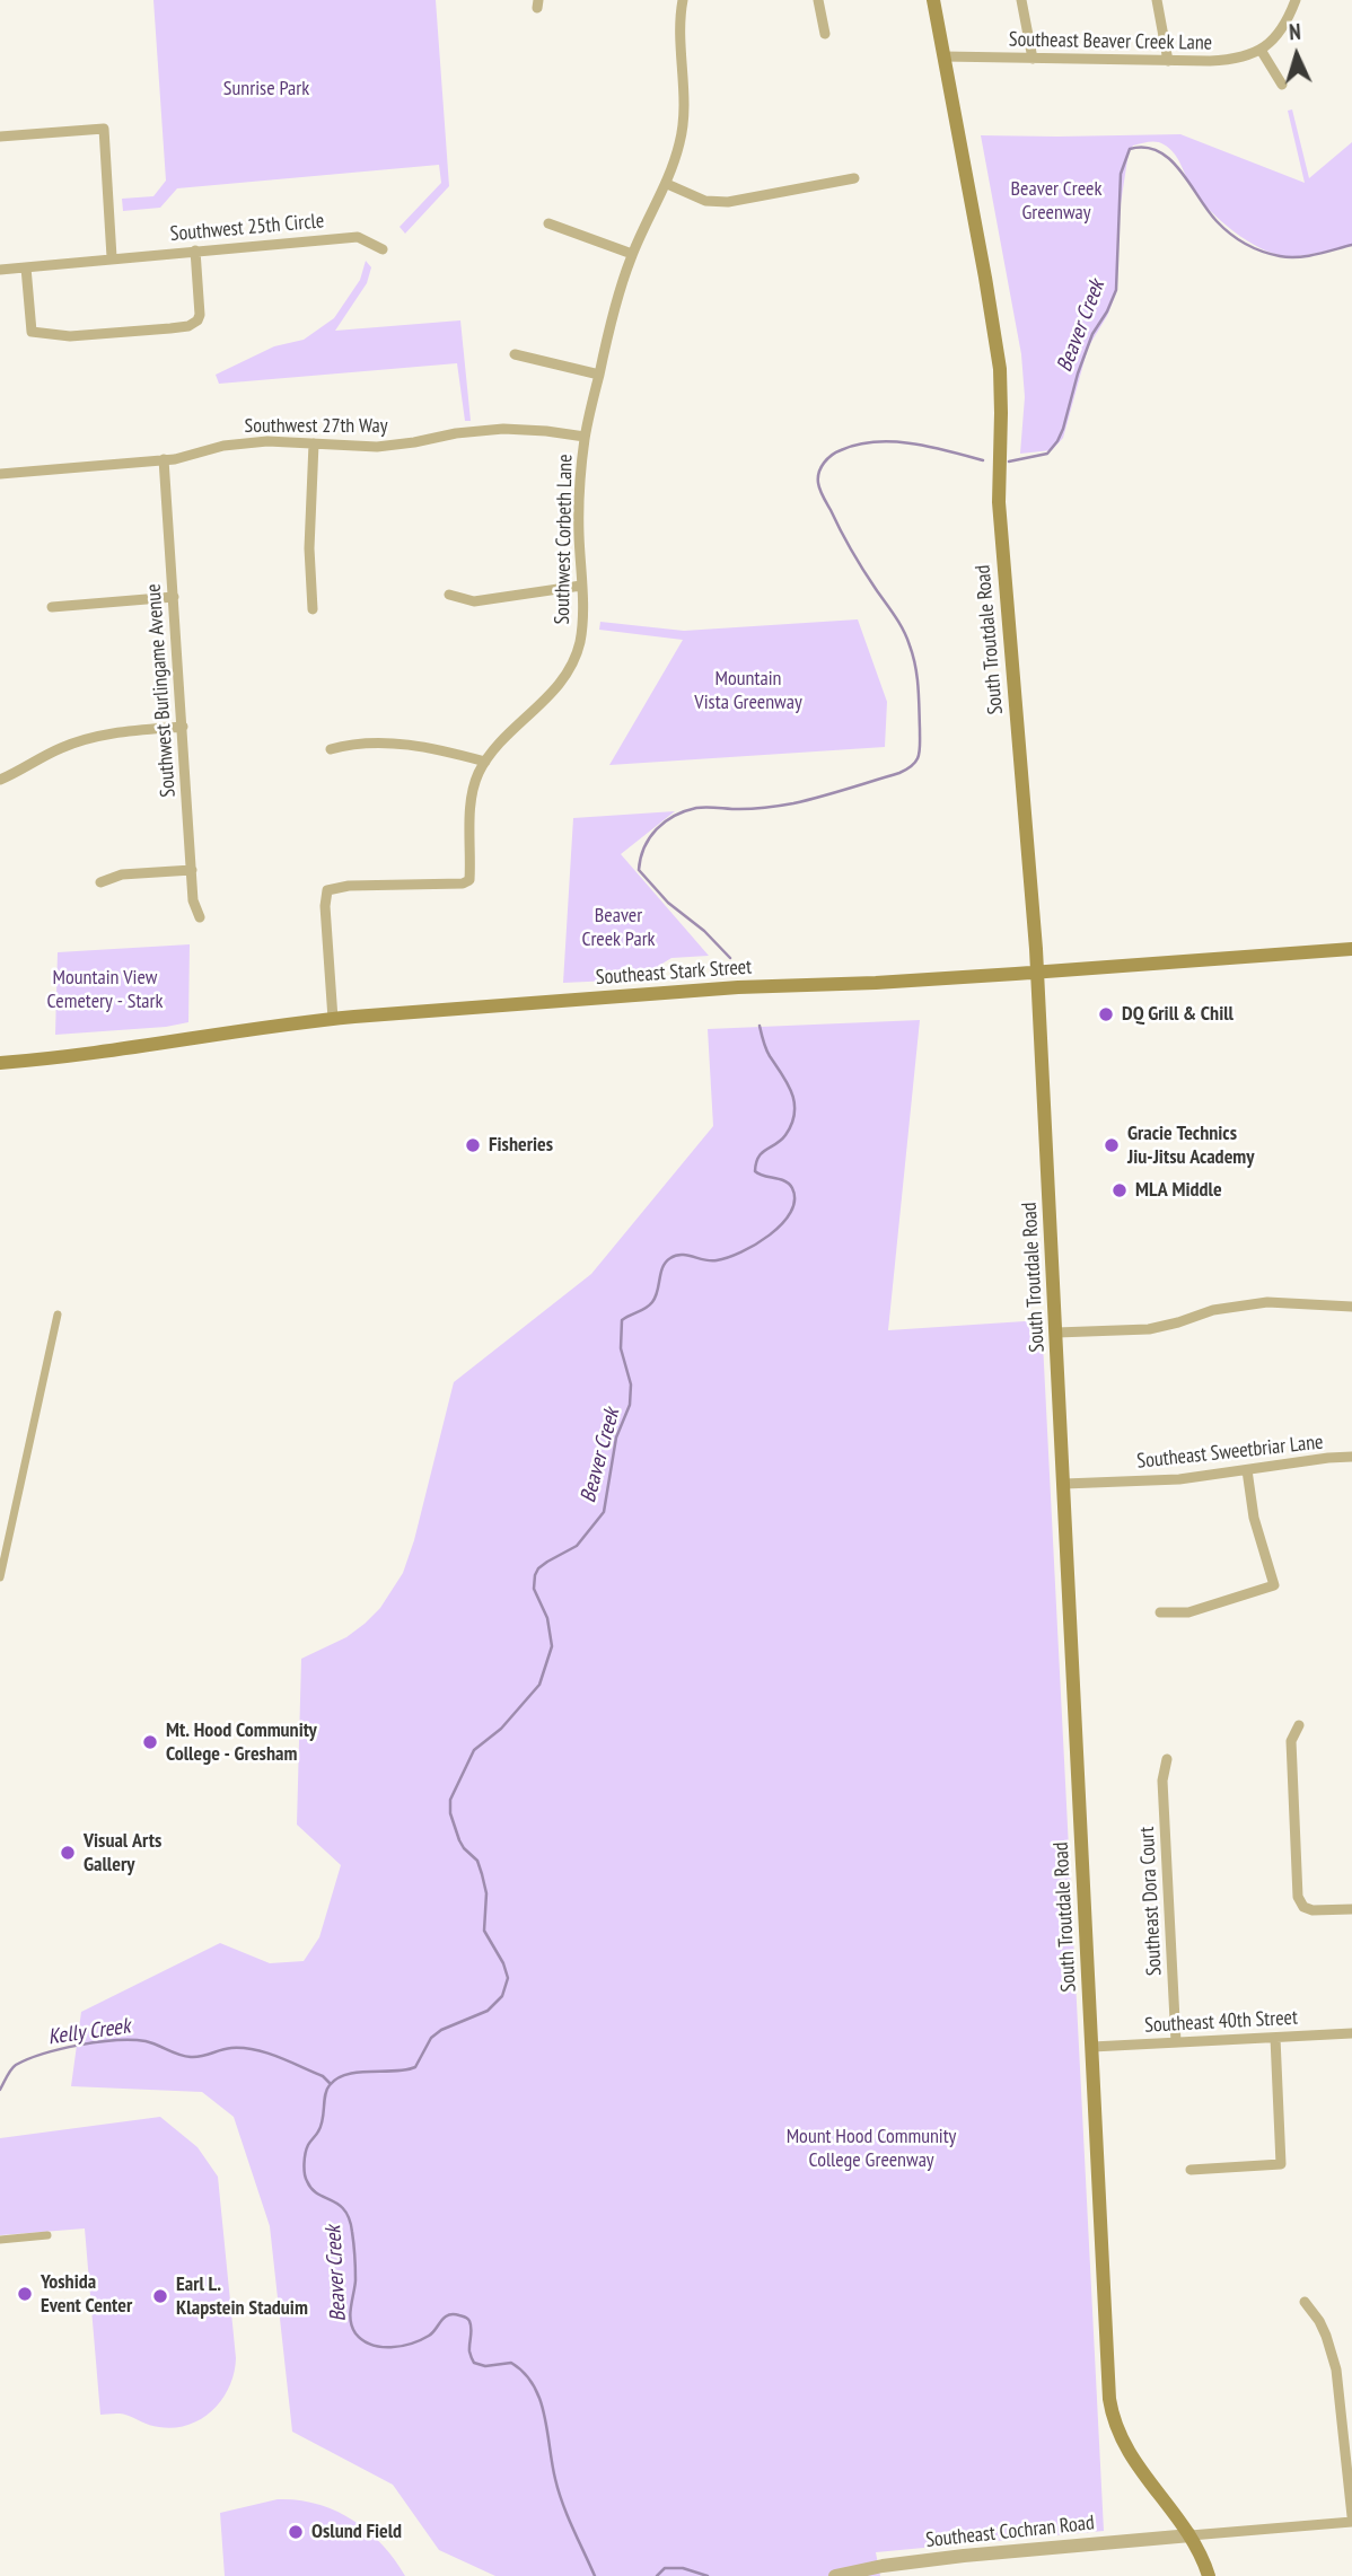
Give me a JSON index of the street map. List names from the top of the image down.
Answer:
{
  "streets": {
    "main road": ["South Troutdale Road", "Southeast Stark Street"],
    "street": [
      "Southeast Beaver Creek Lane",
      "Southwest 25th Circle",
      "Southwest 27th Way",
      "Southwest Corbeth Lane",
      "Southwest Burlingame Avenue",
      "Southeast Sweetbriar Lane",
      "Southeast Dora Court",
      "Southeast 40th Street",
      "Southeast Cochran Road"
    ]
  },
  "crossings": [
    ["Southeast Beaver Creek Lane", "South Troutdale Road"],
    ["Southwest 27th Way", "Southwest Corbeth Lane"],
    ["Southwest 27th Way", "Southwest Burlingame Avenue"],
    ["Southwest Corbeth Lane", "Southeast Stark Street"],
    ["South Troutdale Road", "Southeast Stark Street"],
    ["South Troutdale Road", "Southeast Sweetbriar Lane"],
    ["South Troutdale Road", "Southeast 40th Street"],
    ["South Troutdale Road", "Southeast Cochran Road"],
    ["Southeast Dora Court", "Southeast 40th Street"]
  ],
  "water": ["Beaver Creek", "Kelly Creek"],
  "parks": [
    "Sunrise Park",
    "Beaver Creek Greenway",
    "Mountain Vista Greenway",
    "Beaver Creek Park",
    "Mountain View Cemetery - Stark",
    "Mount Hood Community College Greenway"
  ],
  "places": [
    "DQ Grill & Chill",
    "Fisheries",
    "Gracie Technics Jiu-Jitsu Academy",
    "MLA Middle",
    "Mt. Hood Community College - Gresham",
    "Visual Arts Gallery",
    "Yoshida Event Center",
    "Earl L. Klapstein Staduim",
    "Oslund Field"
  ],
  "north": "top"
}
